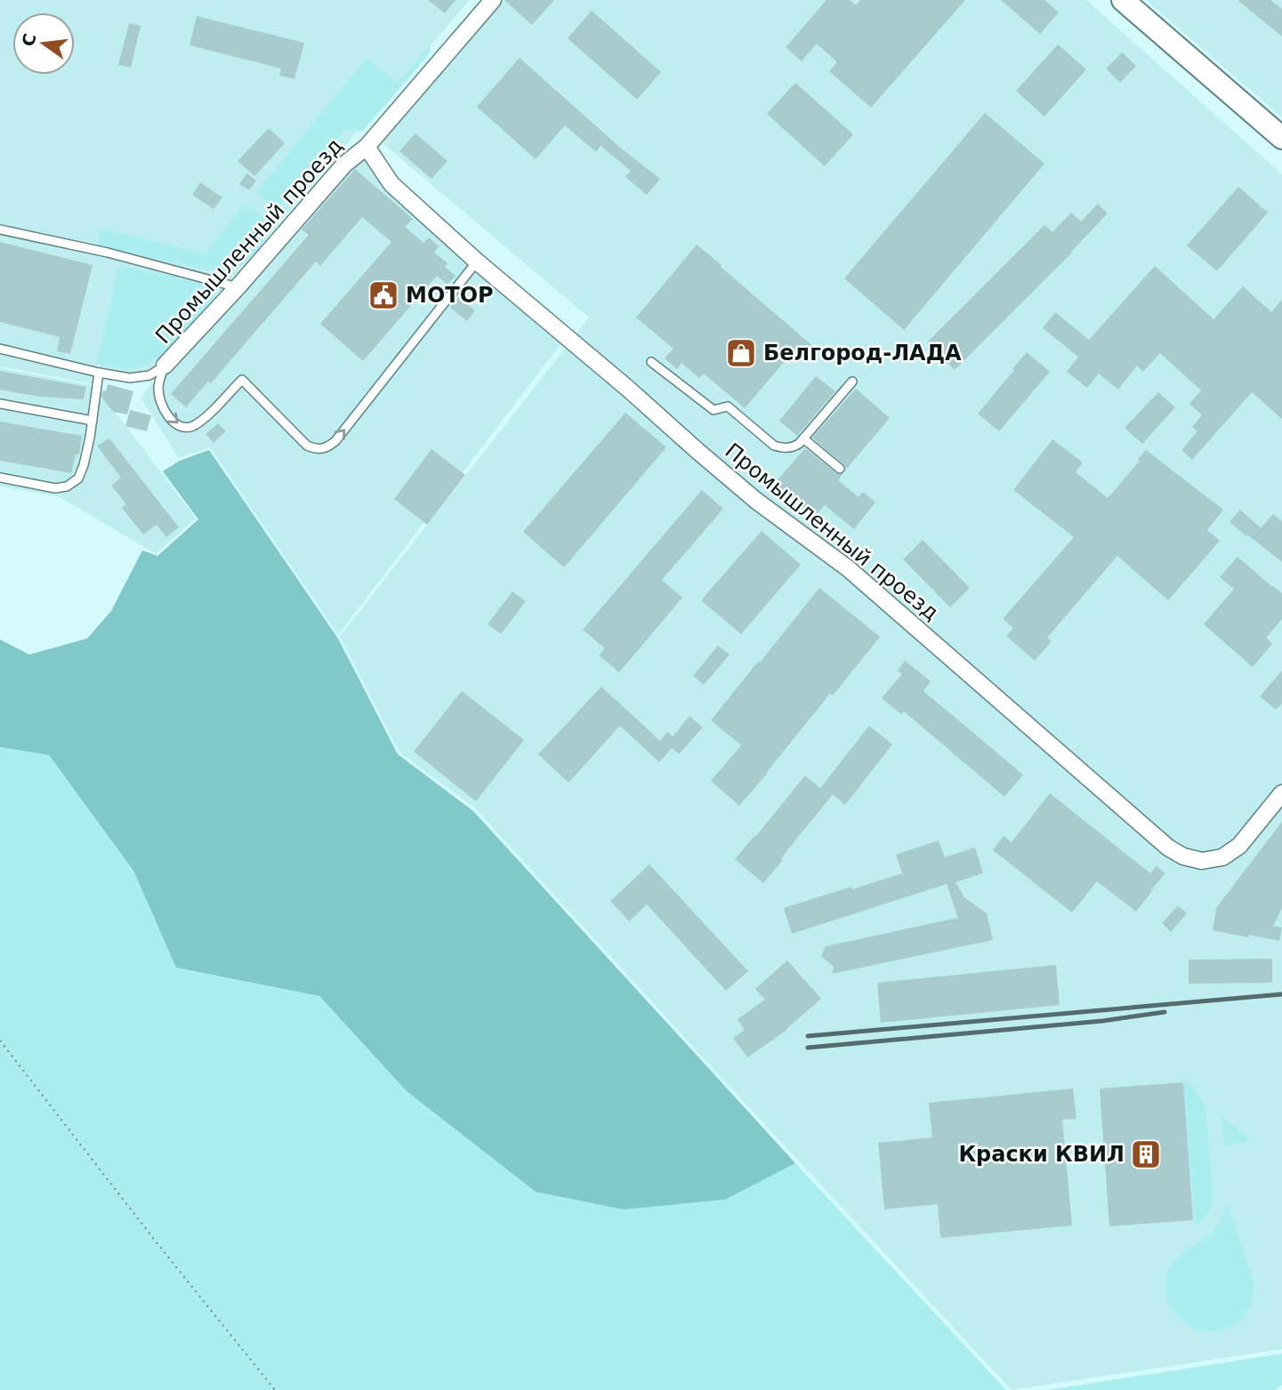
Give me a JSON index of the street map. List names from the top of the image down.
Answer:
{
  "streets": {
    "street": ["Промышленный проезд"]
  },
  "places": {
    "public building": ["МОТОР"],
    "shop": ["Белгород-ЛАДА"],
    "building": ["Краски КВИЛ"]
  },
  "north": "left"
}
